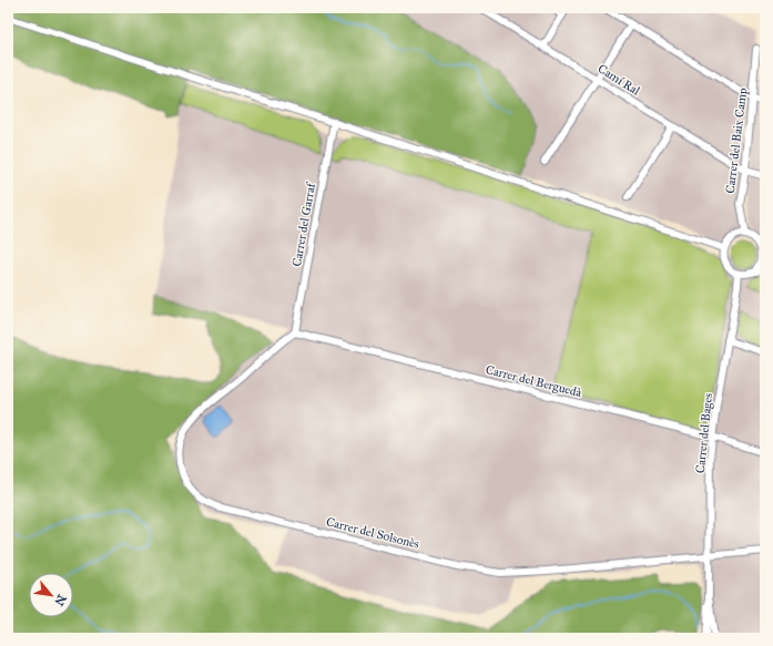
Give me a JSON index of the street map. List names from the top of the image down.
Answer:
{
  "streets": {
    "street": [
      "Camí Ral",
      "Carrer del Baix Camp",
      "Carrer del Garraf",
      "Carrer del Berguedà",
      "Carrer del Bages",
      "Carrer del Solsonès"
    ]
  },
  "crossings": [
    ["Camí Ral", "Carrer del Baix Camp"],
    ["Carrer del Baix Camp", "Carrer del Bages"],
    ["Carrer del Garraf", "Carrer del Berguedà"],
    ["Carrer del Garraf", "Carrer del Solsonès"],
    ["Carrer del Berguedà", "Carrer del Bages"],
    ["Carrer del Berguedà", "Carrer del Solsonès"],
    ["Carrer del Bages", "Carrer del Solsonès"]
  ],
  "north": "bottom right"
}
